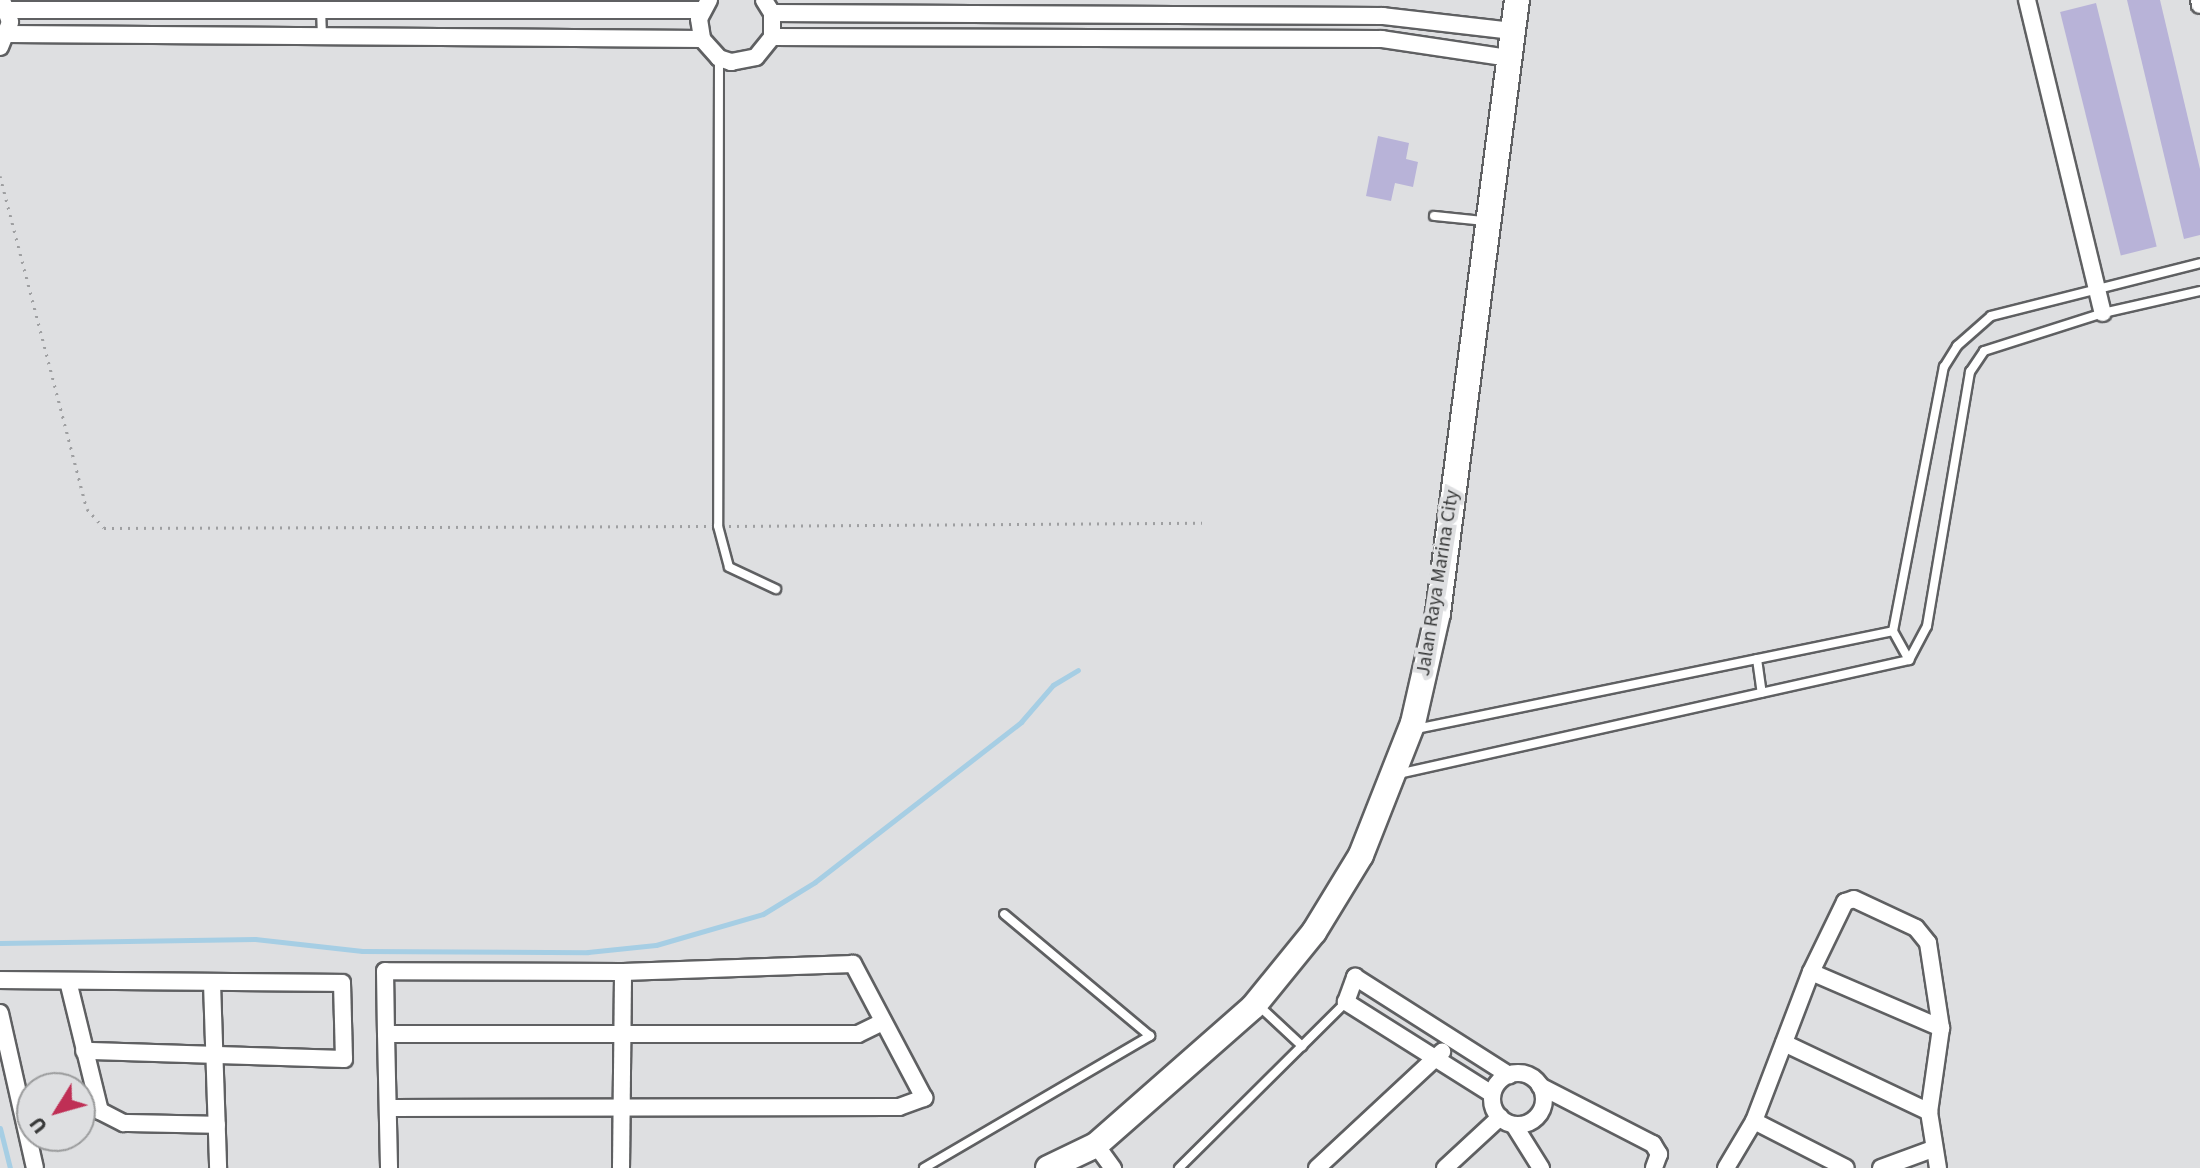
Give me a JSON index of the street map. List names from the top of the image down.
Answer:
{
  "streets": {
    "main road": ["Jalan Raya Marina City"]
  },
  "north": "bottom left"
}
